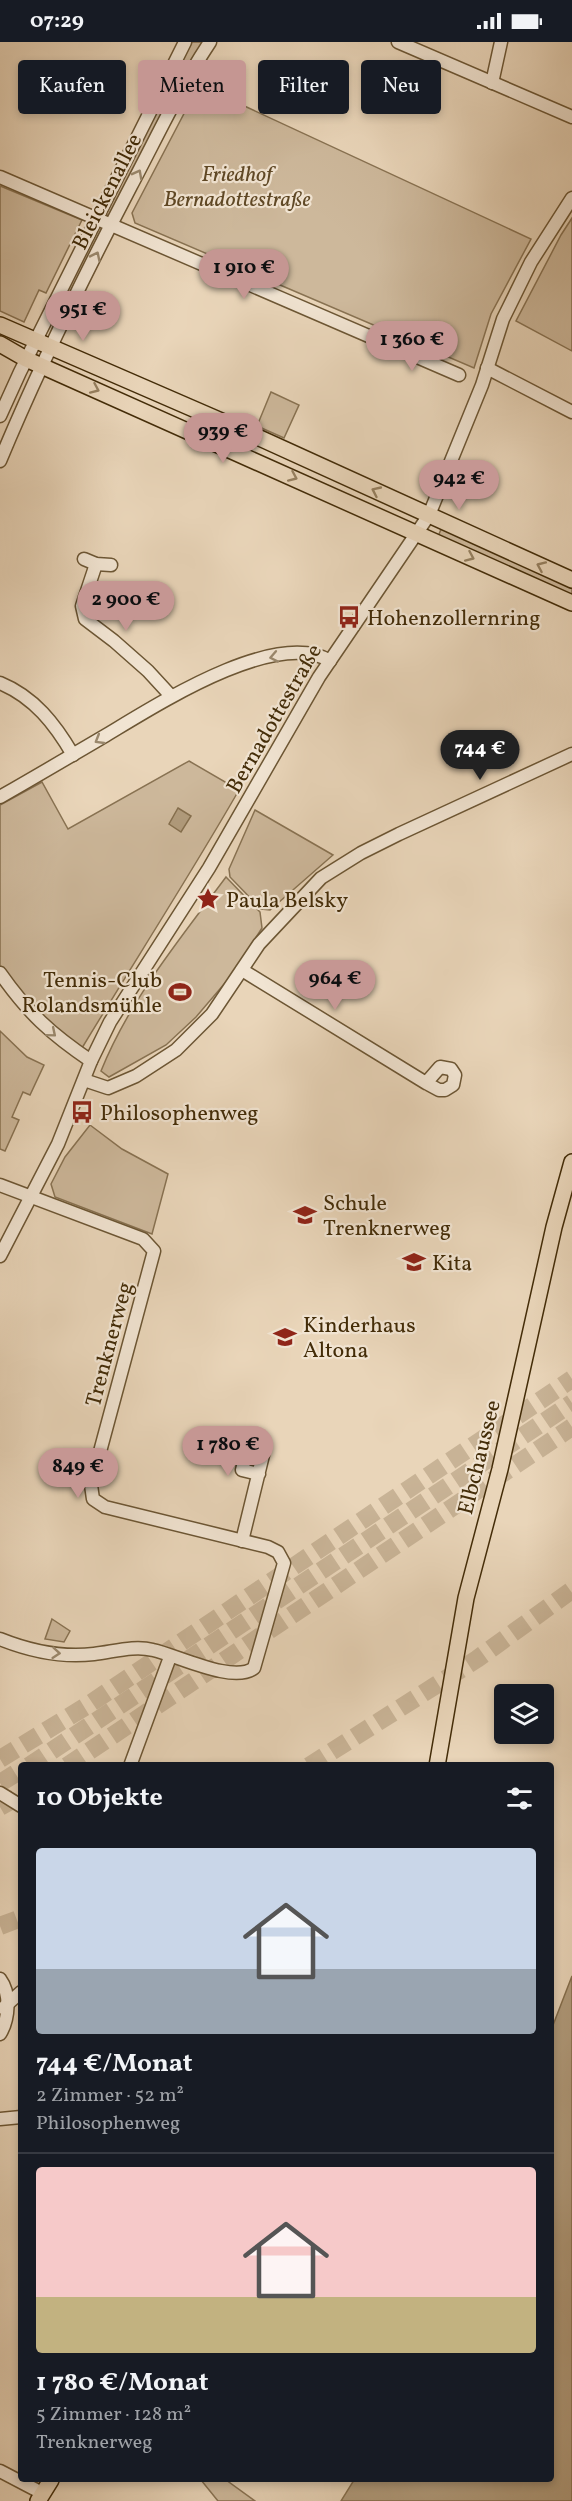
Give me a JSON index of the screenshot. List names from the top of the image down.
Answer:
{
  "streets": {
    "main road": ["Elbchaussee"],
    "street": ["Bleickenallee", "Bernadottestraße", "Trenknerweg"]
  },
  "crossings": [
    ["Bernadottestraße", "Trenknerweg"]
  ],
  "parks": ["Friedhof Bernadottestraße"],
  "places": {
    "bus stop": ["Hohenzollernring", "Philosophenweg"],
    "place": ["Paula Belsky"],
    "sports": ["Tennis-Club Rolandsmühle"],
    "school or university": ["Schule Trenknerweg", "Kita", "Kinderhaus Altona"]
  },
  "page": {
    "status": "07:29",
    "chip": [
      "Kaufen",
      "Mieten",
      "Filter",
      "Neu"
    ],
    "price": [
      "1 910 €",
      "951 €",
      "1 360 €",
      "939 €",
      "942 €",
      "2 900 €",
      "744 €",
      "964 €",
      "1 780 €",
      "849 €"
    ],
    "heading": "10 Objekte",
    "list": [
      {
        "name": "744 €/Monat",
        "note": "2 Zimmer · 52 m² · Philosophenweg"
      },
      {
        "name": "1 780 €/Monat",
        "note": "5 Zimmer · 128 m² · Trenknerweg"
      }
    ]
  }
}
